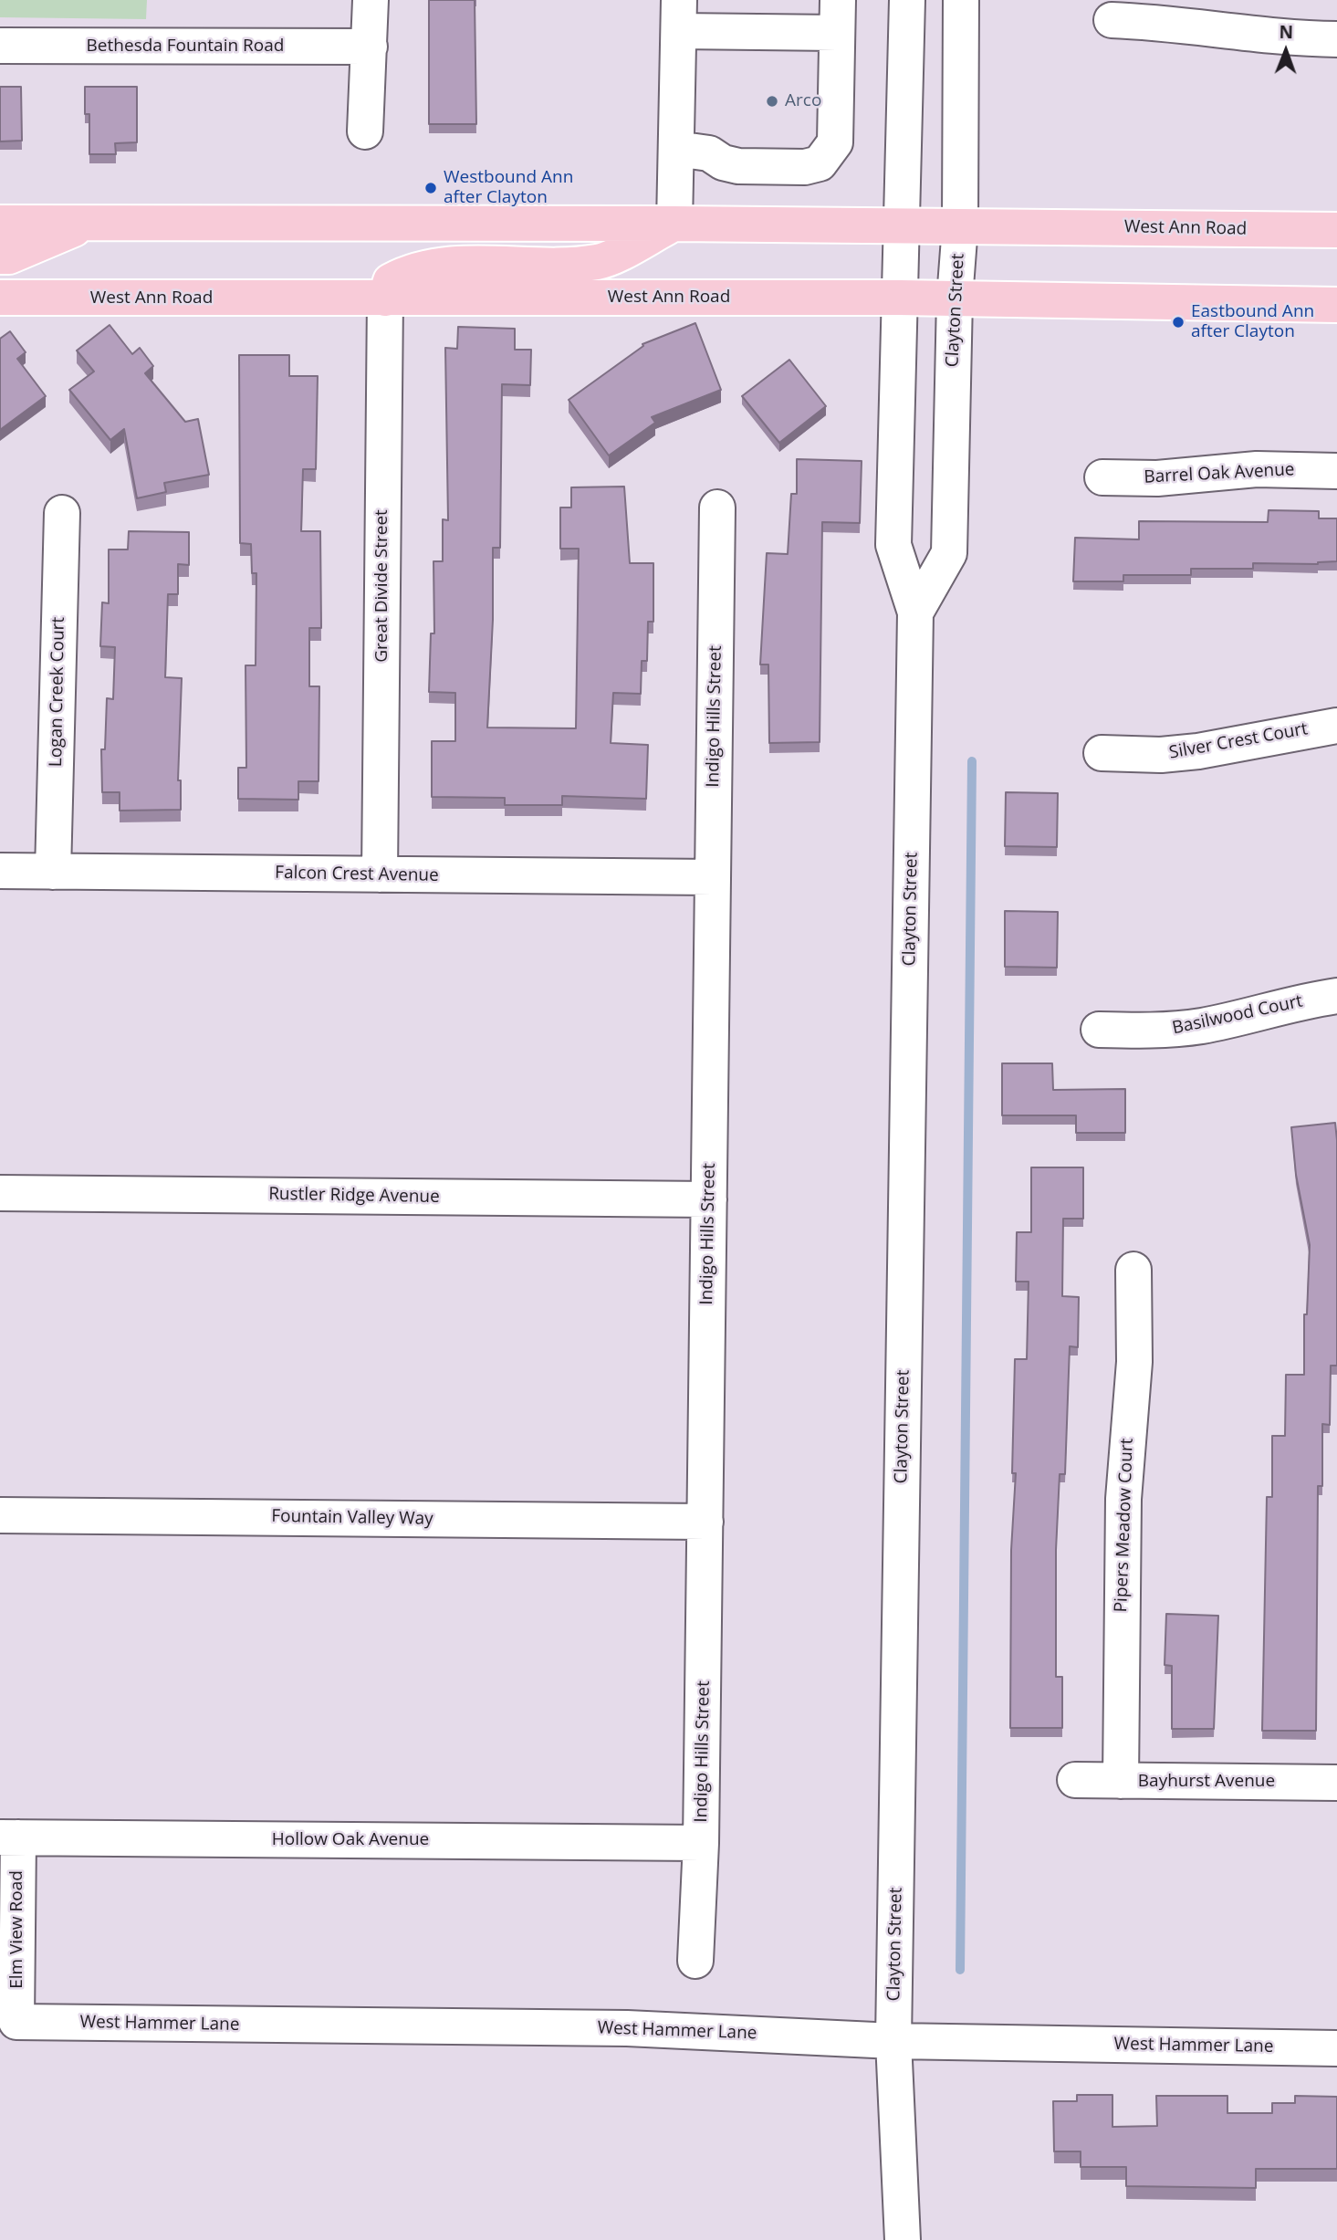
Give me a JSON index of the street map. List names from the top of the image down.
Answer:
{
  "streets": {
    "main road": ["West Ann Road"],
    "street": [
      "Bethesda Fountain Road",
      "Clayton Street",
      "Barrel Oak Avenue",
      "Great Divide Street",
      "Logan Creek Court",
      "Indigo Hills Street",
      "Silver Crest Court",
      "Falcon Crest Avenue",
      "Basilwood Court",
      "Rustler Ridge Avenue",
      "Fountain Valley Way",
      "Pipers Meadow Court",
      "Bayhurst Avenue",
      "Hollow Oak Avenue",
      "Elm View Road",
      "West Hammer Lane"
    ]
  },
  "crossings": [
    ["West Ann Road", "Clayton Street"],
    ["West Ann Road", "Great Divide Street"],
    ["Clayton Street", "West Hammer Lane"],
    ["Great Divide Street", "Falcon Crest Avenue"],
    ["Logan Creek Court", "Falcon Crest Avenue"],
    ["Indigo Hills Street", "Falcon Crest Avenue"],
    ["Indigo Hills Street", "Rustler Ridge Avenue"],
    ["Indigo Hills Street", "Fountain Valley Way"],
    ["Indigo Hills Street", "Hollow Oak Avenue"],
    ["Pipers Meadow Court", "Bayhurst Avenue"],
    ["Hollow Oak Avenue", "Elm View Road"],
    ["Elm View Road", "West Hammer Lane"]
  ],
  "places": ["Arco", "Westbound Ann after Clayton", "Eastbound Ann after Clayton"],
  "north": "top"
}
